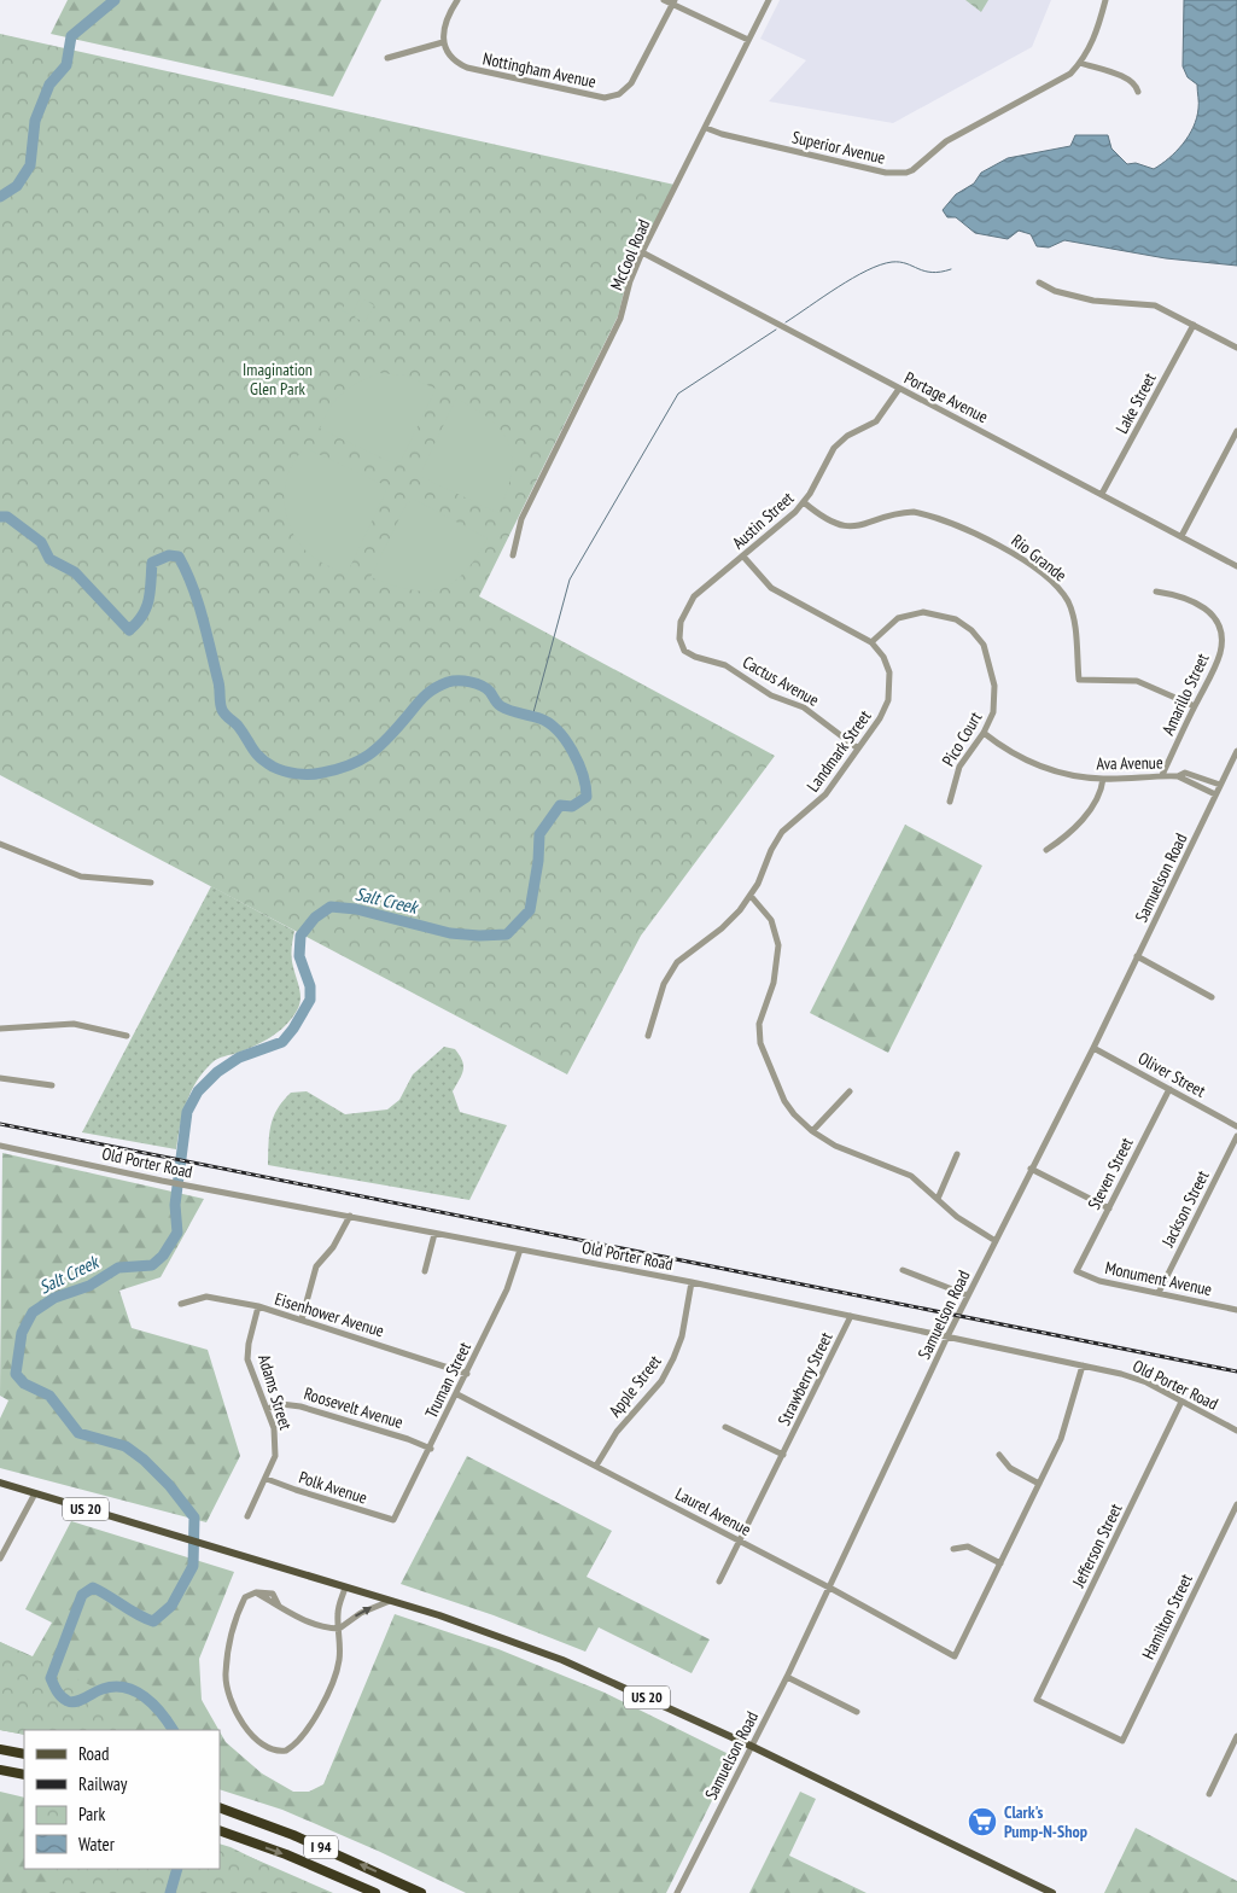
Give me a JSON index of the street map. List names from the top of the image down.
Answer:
{
  "streets": {
    "highway": ["I 94"],
    "main road": ["US 20"],
    "street": [
      "Nottingham Avenue",
      "Superior Avenue",
      "McCool Road",
      "Portage Avenue",
      "Lake Street",
      "Austin Street",
      "Rio Grande",
      "Cactus Avenue",
      "Amarillo Street",
      "Pico Court",
      "Landmark Street",
      "Ava Avenue",
      "Samuelson Road",
      "Oliver Street",
      "Old Porter Road",
      "Steven Street",
      "Jackson Street",
      "Monument Avenue",
      "Eisenhower Avenue",
      "Strawberry Street",
      "Truman Street",
      "Apple Street",
      "Adams Street",
      "Roosevelt Avenue",
      "Polk Avenue",
      "Laurel Avenue",
      "Jefferson Street",
      "Hamilton Street"
    ]
  },
  "crossings": [
    ["Superior Avenue", "McCool Road"],
    ["McCool Road", "Portage Avenue"],
    ["Portage Avenue", "Lake Street"],
    ["Portage Avenue", "Austin Street"],
    ["Austin Street", "Rio Grande"],
    ["Austin Street", "Cactus Avenue"],
    ["Rio Grande", "Amarillo Street"],
    ["Cactus Avenue", "Landmark Street"],
    ["Amarillo Street", "Ava Avenue"],
    ["Pico Court", "Landmark Street"],
    ["Pico Court", "Ava Avenue"],
    ["Ava Avenue", "Samuelson Road"],
    ["Samuelson Road", "Oliver Street"],
    ["Samuelson Road", "Old Porter Road"],
    ["Samuelson Road", "US 20"],
    ["Samuelson Road", "Laurel Avenue"],
    ["Oliver Street", "Steven Street"],
    ["Old Porter Road", "Strawberry Street"],
    ["Old Porter Road", "Truman Street"],
    ["Old Porter Road", "Apple Street"],
    ["Old Porter Road", "Jefferson Street"],
    ["Steven Street", "Monument Avenue"],
    ["Jackson Street", "Monument Avenue"],
    ["Eisenhower Avenue", "Truman Street"],
    ["Eisenhower Avenue", "Adams Street"],
    ["Strawberry Street", "Laurel Avenue"],
    ["Truman Street", "Roosevelt Avenue"],
    ["Truman Street", "Polk Avenue"],
    ["Truman Street", "Laurel Avenue"],
    ["Apple Street", "Laurel Avenue"],
    ["Adams Street", "Roosevelt Avenue"],
    ["Adams Street", "Polk Avenue"],
    ["Jefferson Street", "Hamilton Street"]
  ],
  "water": ["Salt Creek"],
  "parks": ["Imagination Glen Park"],
  "places": {
    "supermarket": ["Clark's Pump-N-Shop"]
  },
  "legend": [
    "Road",
    "Railway",
    "Park",
    "Water"
  ]
}
